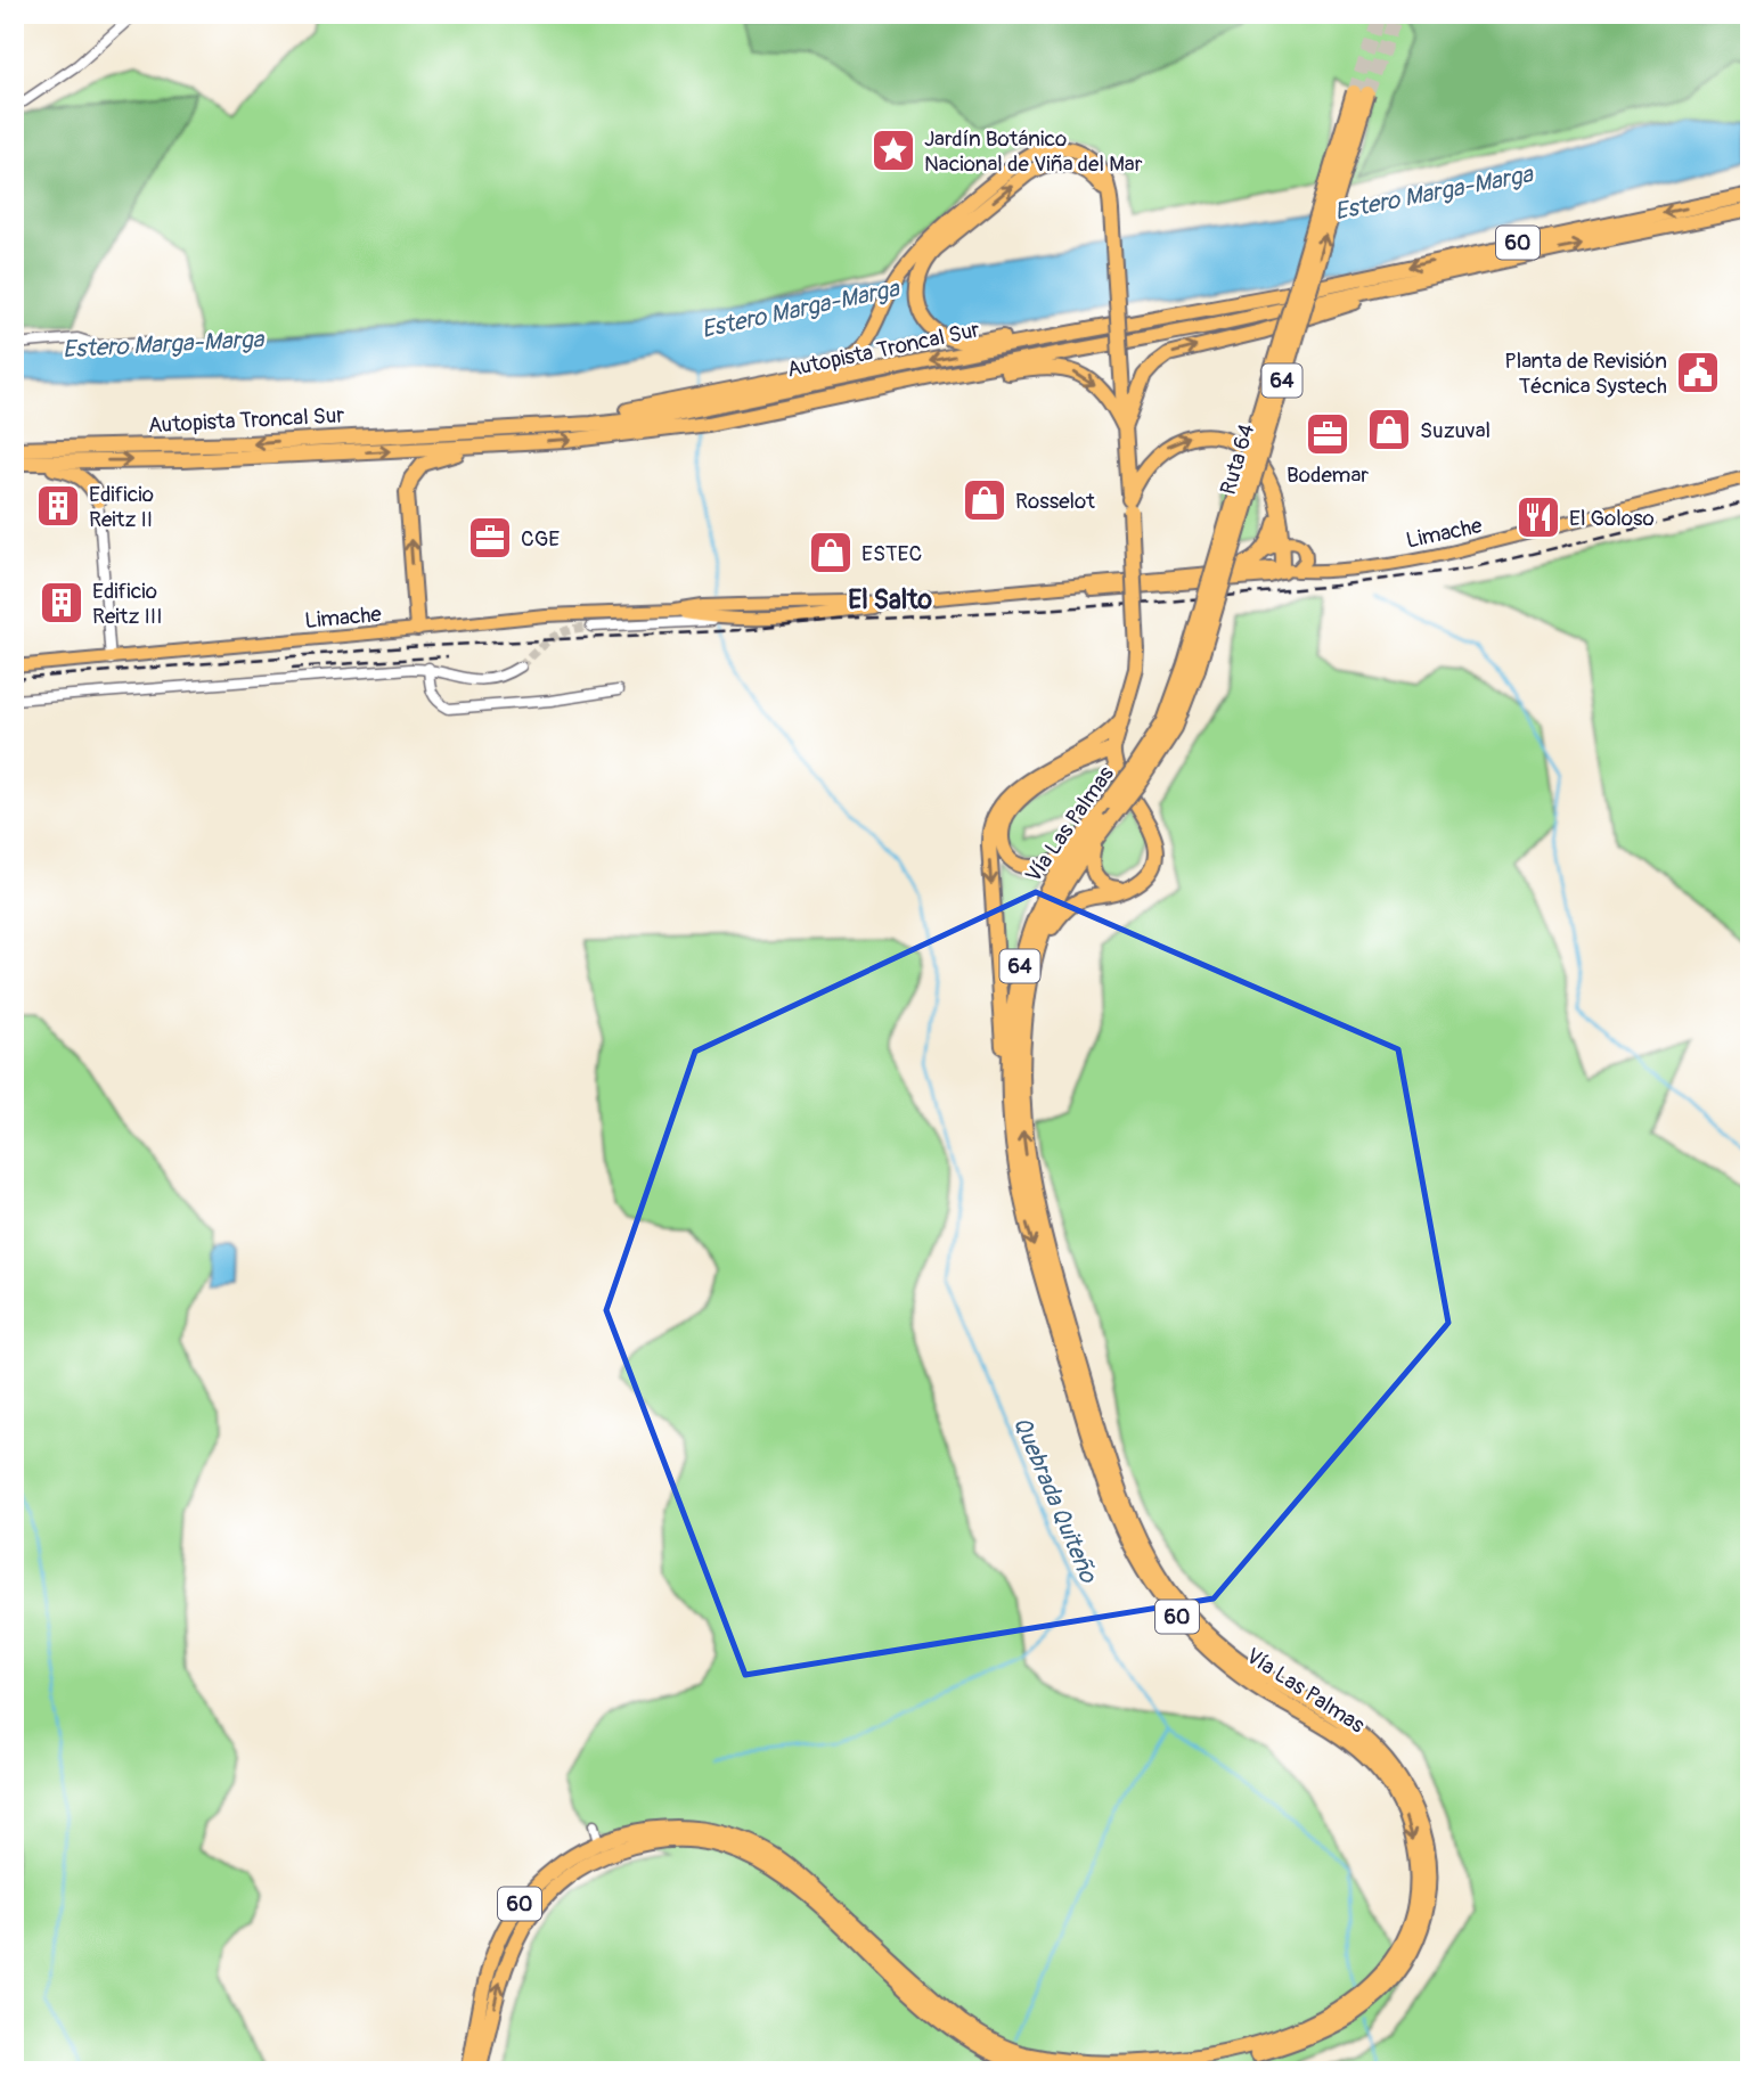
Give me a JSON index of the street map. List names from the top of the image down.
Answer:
{
  "streets": {
    "highway": [
      "60",
      "Autopista Troncal Sur",
      "64",
      "Ruta 64",
      "Vía Las Palmas"
    ],
    "main road": ["Limache"]
  },
  "crossings": [
    ["Ruta 64", "Vía Las Palmas"]
  ],
  "districts": ["El Salto"],
  "water": ["Estero Marga-Marga", "Quebrada Quiteño"],
  "places": {
    "place": ["Jardín Botánico Nacional de Viña del Mar"],
    "public building": ["Planta de Revisión Técnica Systech"],
    "shop": ["Suzuval", "Rosselot", "ESTEC"],
    "office": ["Bodemar", "CGE"],
    "building": ["Edificio Reitz II", "Edificio Reitz III"],
    "restaurant": ["El Goloso"]
  }
}
